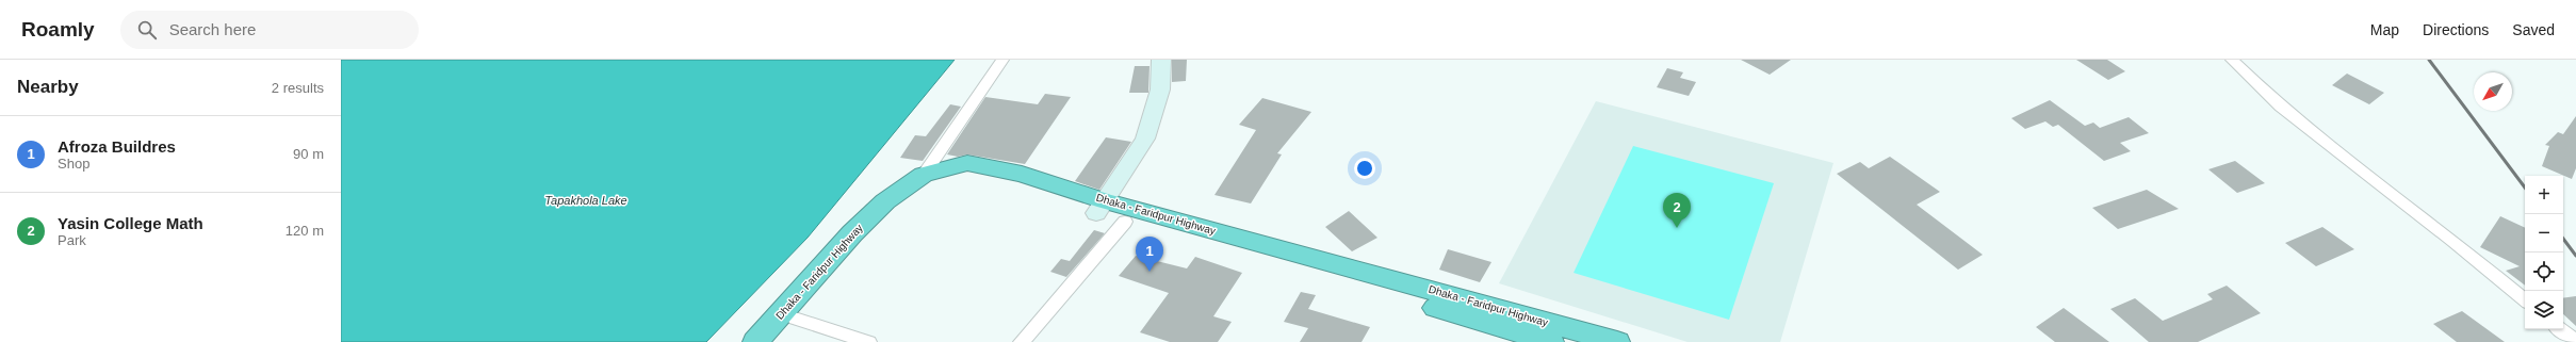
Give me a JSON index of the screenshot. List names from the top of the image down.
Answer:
{
  "streets": {
    "highway": ["Dhaka - Faridpur Highway"]
  },
  "water": ["Tapakhola Lake"],
  "north": "bottom left",
  "page": {
    "header": "Roamly",
    "search": "Search here",
    "nav": ["Map", "Directions", "Saved"],
    "heading": ["Nearby", "2 results"],
    "list": [
      {
        "mark": "1",
        "name": "Afroza Buildres",
        "note": "Shop",
        "value": "90 m"
      },
      {
        "mark": "2",
        "name": "Yasin College Math",
        "note": "Park",
        "value": "120 m"
      }
    ],
    "map_buttons": ["+", "−"],
    "pins": ["2", "1"]
  }
}
